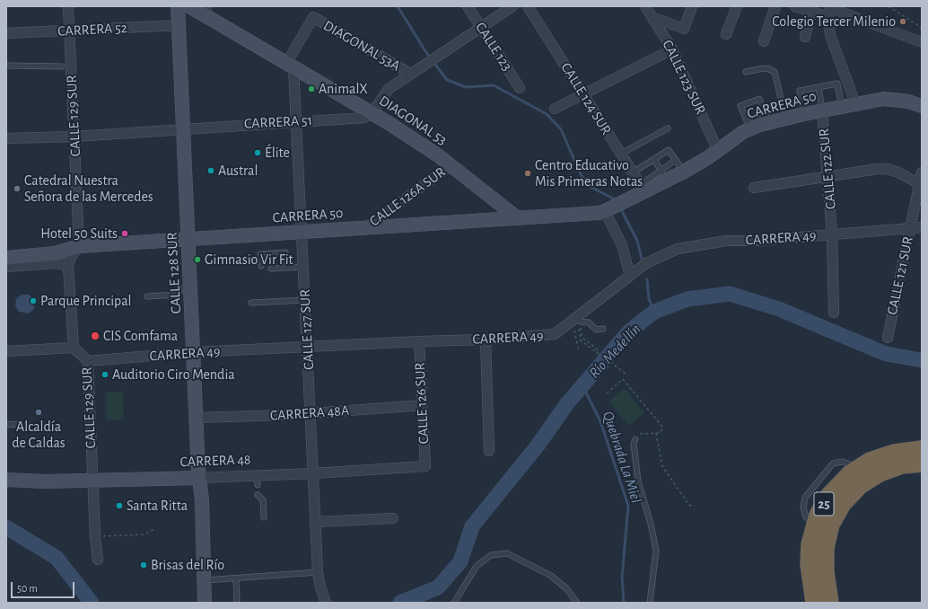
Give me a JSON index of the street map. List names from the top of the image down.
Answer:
{
  "streets": {
    "highway": ["25"],
    "main road": [
      "CARRERA 50",
      "DIAGONAL 53",
      "CALLE 128 SUR",
      "CARRERA 48"
    ],
    "street": [
      "CARRERA 52",
      "DIAGONAL 53A",
      "CALLE 123",
      "CALLE 123 SUR",
      "CALLE 124 SUR",
      "CALLE 129 SUR",
      "CARRERA 51",
      "CALLE 122 SUR",
      "CALLE 126A SUR",
      "CARRERA 49",
      "CALLE 121 SUR",
      "CALLE 127 SUR",
      "CALLE 126 SUR",
      "CARRERA 48A"
    ]
  },
  "crossings": [
    ["CARRERA 52", "CALLE 129 SUR"],
    ["CARRERA 52", "CALLE 128 SUR"],
    ["DIAGONAL 53A", "DIAGONAL 53"],
    ["DIAGONAL 53A", "CALLE 127 SUR"],
    ["CALLE 123 SUR", "CARRERA 50"],
    ["CALLE 124 SUR", "CARRERA 50"],
    ["CARRERA 50", "CALLE 129 SUR"],
    ["CARRERA 50", "DIAGONAL 53"],
    ["CARRERA 50", "CALLE 122 SUR"],
    ["CARRERA 50", "CALLE 126A SUR"],
    ["CARRERA 50", "CALLE 128 SUR"],
    ["CARRERA 50", "CALLE 127 SUR"],
    ["CALLE 129 SUR", "CARRERA 51"],
    ["CALLE 129 SUR", "CARRERA 49"],
    ["CALLE 129 SUR", "CARRERA 48"],
    ["DIAGONAL 53", "CARRERA 51"],
    ["DIAGONAL 53", "CALLE 126A SUR"],
    ["DIAGONAL 53", "CALLE 127 SUR"],
    ["CARRERA 51", "CALLE 128 SUR"],
    ["CARRERA 51", "CALLE 127 SUR"],
    ["CALLE 122 SUR", "CARRERA 49"],
    ["CARRERA 49", "CALLE 128 SUR"],
    ["CARRERA 49", "CALLE 121 SUR"],
    ["CARRERA 49", "CALLE 127 SUR"],
    ["CARRERA 49", "CALLE 126 SUR"],
    ["CALLE 128 SUR", "CARRERA 48A"],
    ["CALLE 128 SUR", "CARRERA 48"],
    ["CALLE 127 SUR", "CARRERA 48A"],
    ["CALLE 127 SUR", "CARRERA 48"],
    ["CALLE 126 SUR", "CARRERA 48A"],
    ["CALLE 126 SUR", "CARRERA 48"]
  ],
  "water": ["Río Medellín", "Quebrada La Miel"],
  "places": [
    "Colegio Tercer Milenio",
    "AnimalX",
    "Élite",
    "Austral",
    "Centro Educativo Mis Primeras Notas",
    "Catedral Nuestra Señora de las Mercedes",
    "Hotel 50 Suits",
    "Gimnasio Vir Fit",
    "Parque Principal",
    "CIS Comfama",
    "Auditorio Ciro Mendia",
    "Alcaldía de Caldas",
    "Santa Ritta",
    "Brisas del Río"
  ],
  "scale_bar": "50 m"
}
